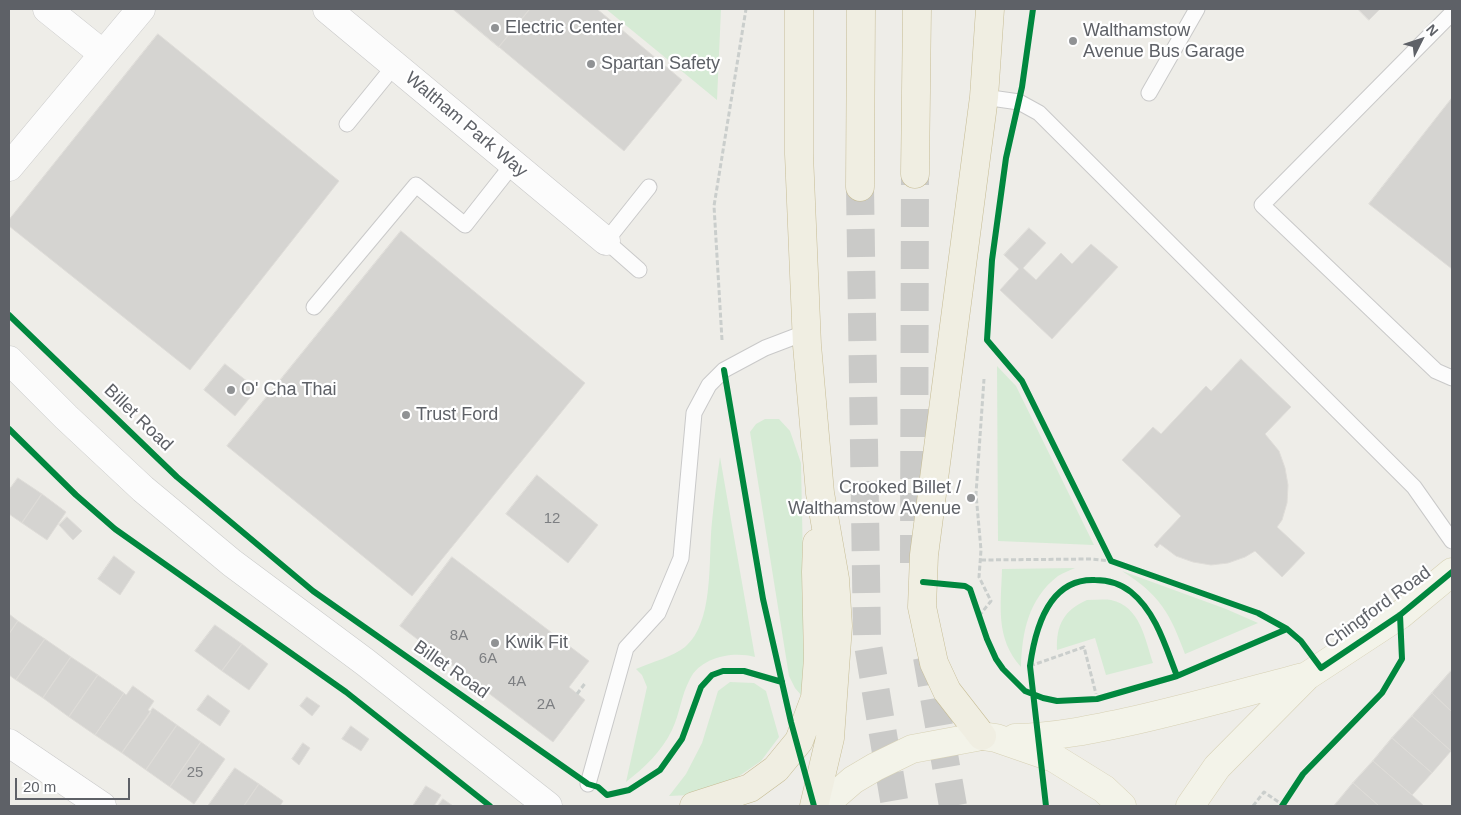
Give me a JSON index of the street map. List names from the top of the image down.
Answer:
{
  "streets": {
    "main road": ["Chingford Road"],
    "street": ["Waltham Park Way"],
    "cycle path": ["Billet Road"]
  },
  "places": [
    "Electric Center",
    "Walthamstow Avenue Bus Garage",
    "Spartan Safety",
    "O' Cha Thai",
    "Trust Ford",
    "Crooked Billet / Walthamstow Avenue",
    "Kwik Fit"
  ],
  "house_numbers": [
    "12",
    "8A",
    "6A",
    "4A",
    "2A",
    "25"
  ],
  "scale_bar": "20 m",
  "north": "top right"
}
